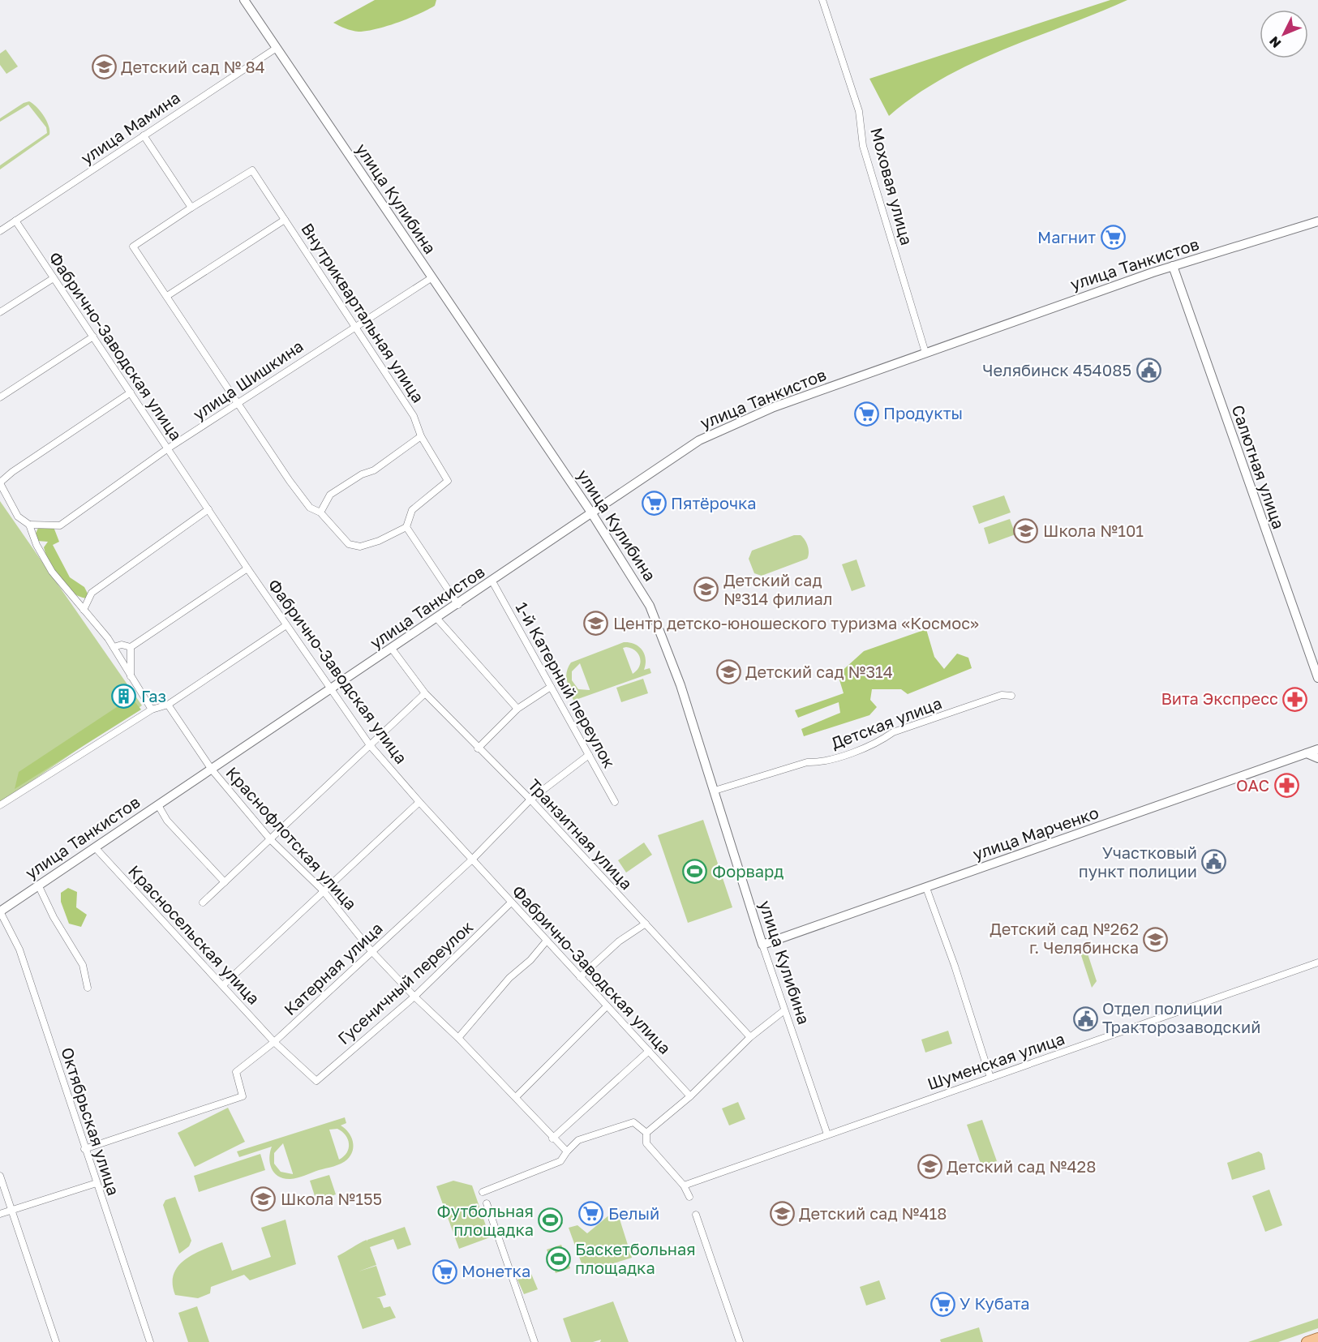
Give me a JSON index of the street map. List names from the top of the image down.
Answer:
{
  "streets": {
    "street": [
      "улица Мамина",
      "Моховая улица",
      "улица Кулибина",
      "улица Танкистов",
      "Внутриквартальная улица",
      "Фабрично-Заводская улица",
      "улица Шишкина",
      "Салютная улица",
      "1-й Катерный переулок",
      "Детская улица",
      "улица Марченко",
      "Транзитная улица",
      "Краснофлотская улица",
      "Красносельская улица",
      "Катерная улица",
      "Гусеничный переулок",
      "Шуменская улица",
      "Октябрьская улица"
    ]
  },
  "crossings": [
    ["улица Мамина", "улица Кулибина"],
    ["улица Мамина", "Фабрично-Заводская улица"],
    ["Моховая улица", "улица Танкистов"],
    ["улица Кулибина", "улица Танкистов"],
    ["улица Кулибина", "улица Шишкина"],
    ["улица Кулибина", "Детская улица"],
    ["улица Кулибина", "улица Марченко"],
    ["улица Кулибина", "Шуменская улица"],
    ["улица Танкистов", "Фабрично-Заводская улица"],
    ["улица Танкистов", "Салютная улица"],
    ["улица Танкистов", "1-й Катерный переулок"],
    ["улица Танкистов", "Транзитная улица"],
    ["улица Танкистов", "Краснофлотская улица"],
    ["улица Танкистов", "Красносельская улица"],
    ["улица Танкистов", "Октябрьская улица"],
    ["Внутриквартальная улица", "улица Шишкина"],
    ["Фабрично-Заводская улица", "улица Шишкина"],
    ["Фабрично-Заводская улица", "Катерная улица"],
    ["Фабрично-Заводская улица", "Гусеничный переулок"],
    ["1-й Катерный переулок", "Катерная улица"],
    ["Транзитная улица", "Катерная улица"],
    ["Краснофлотская улица", "Катерная улица"],
    ["Краснофлотская улица", "Гусеничный переулок"],
    ["Красносельская улица", "Катерная улица"],
    ["Красносельская улица", "Гусеничный переулок"],
    ["Катерная улица", "Октябрьская улица"]
  ],
  "places": {
    "school or university": [
      "Детский сад № 84",
      "Школа №101",
      "Детский сад №314 филиал",
      "Центр детско-юношеского туризма «Космос»",
      "Детский сад №314",
      "Детский сад №262 г. Челябинска",
      "Детский сад №428",
      "Школа №155",
      "Детский сад №418"
    ],
    "supermarket": [
      "Магнит",
      "Продукты",
      "Пятёрочка",
      "Белый",
      "Монетка",
      "У Кубата"
    ],
    "public building": ["Челябинск 454085", "Участковый пункт полиции", "Отдел полиции Тракторозаводский"],
    "building": ["Газ"],
    "pharmacy": ["Вита Экспресс", "ОАС"],
    "sports": ["Форвард", "Футбольная площадка", "Баскетбольная площадка"]
  },
  "north": "bottom left"
}
